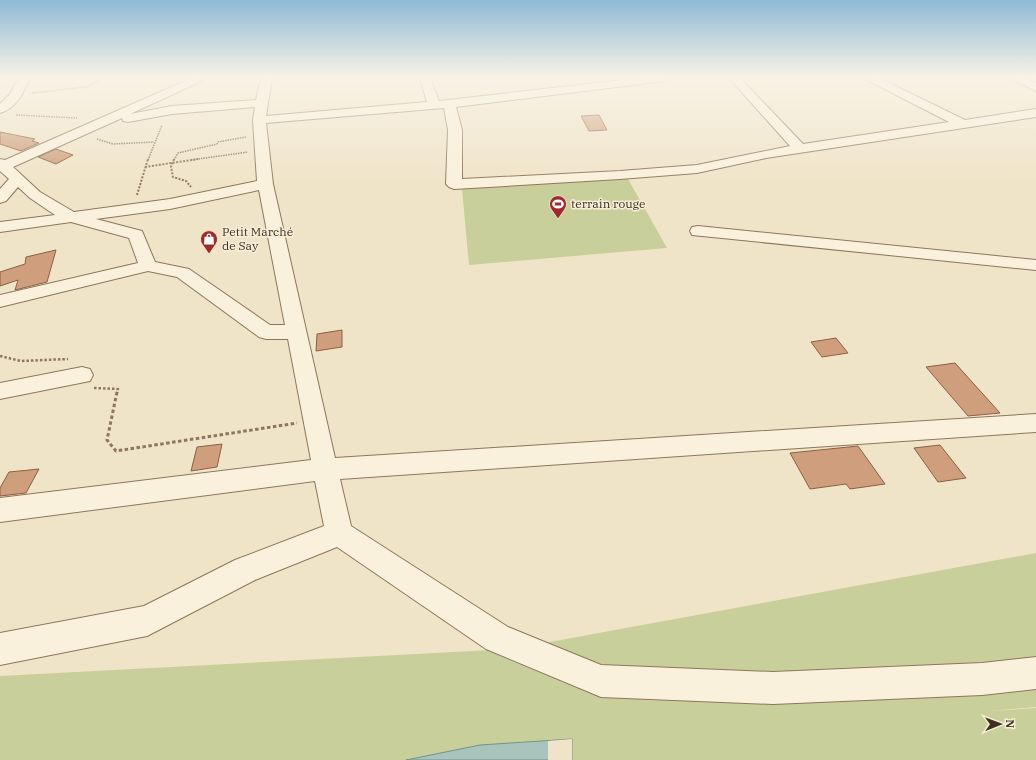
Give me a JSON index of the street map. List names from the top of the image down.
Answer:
{
  "places": {
    "sports": ["terrain rouge"],
    "shop": ["Petit Marché de Say"]
  },
  "north": "right"
}
